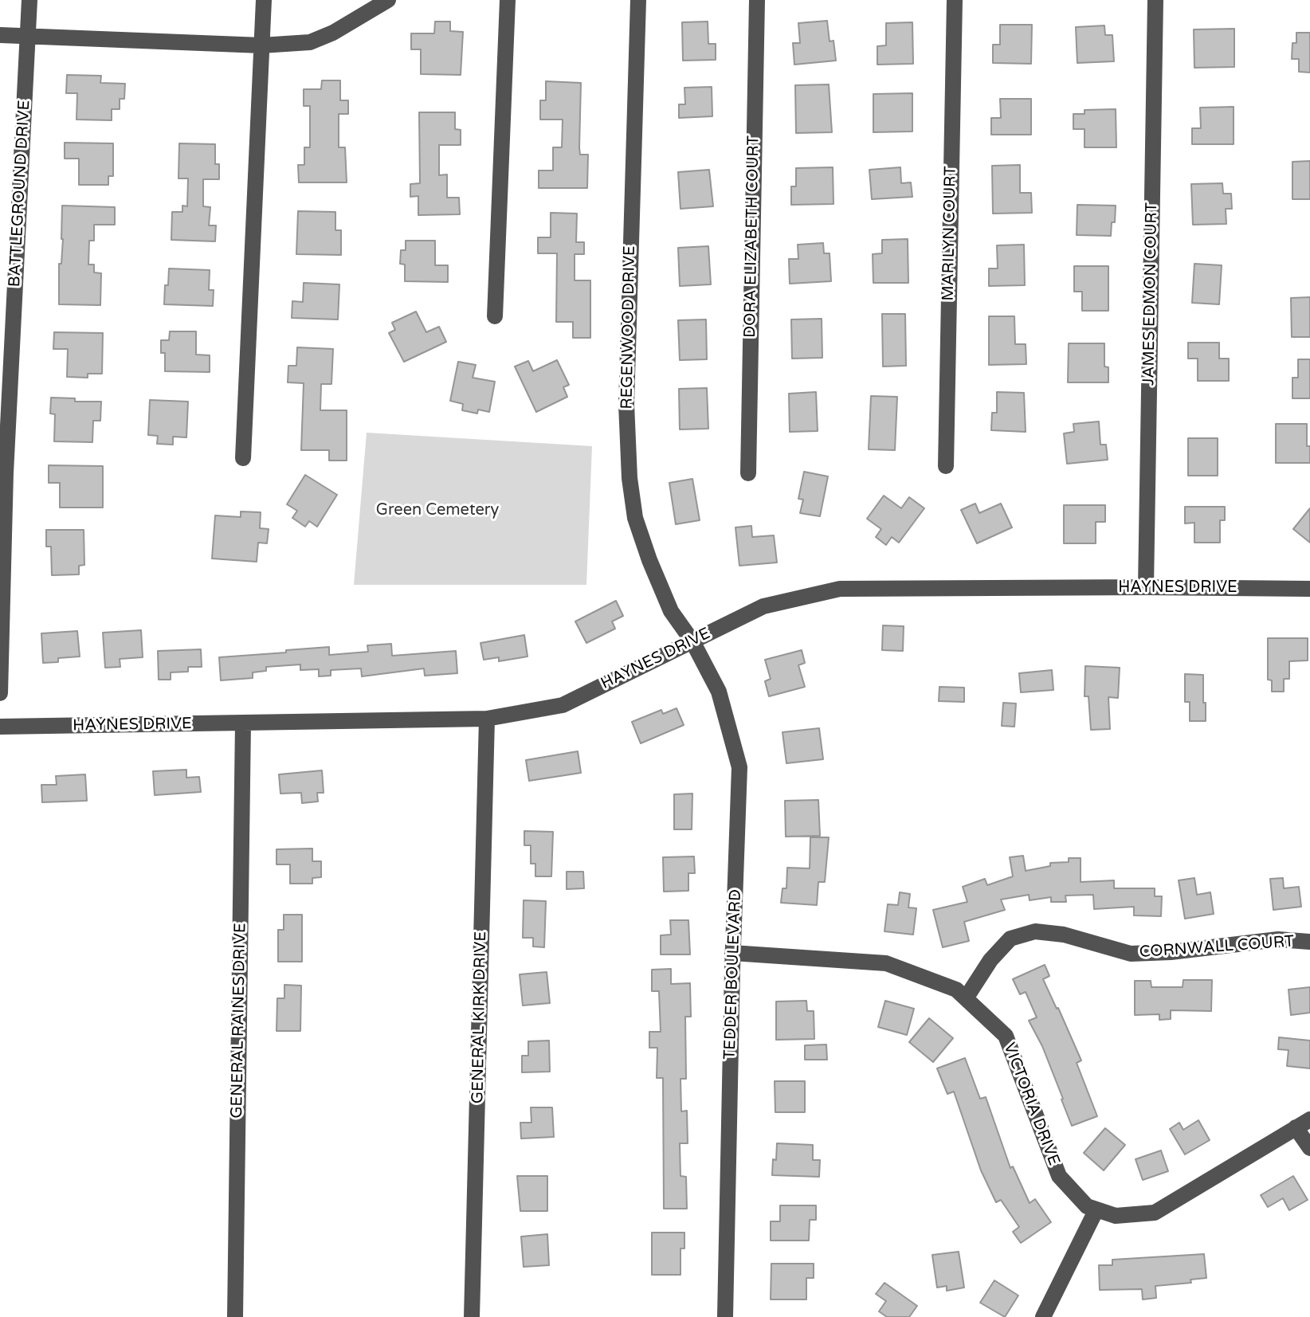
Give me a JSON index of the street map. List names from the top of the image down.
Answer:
{
  "streets": {
    "street": [
      "BATTLEGROUND DRIVE",
      "MARILYN COURT",
      "DORA ELIZABETH COURT",
      "JAMES EDMON COURT",
      "REGENWOOD DRIVE",
      "HAYNES DRIVE",
      "CORNWALL COURT",
      "TEDDER BOULEVARD",
      "GENERAL KIRK DRIVE",
      "GENERAL RAINES DRIVE",
      "VICTORIA DRIVE"
    ]
  },
  "crossings": [
    ["JAMES EDMON COURT", "HAYNES DRIVE"],
    ["REGENWOOD DRIVE", "HAYNES DRIVE"],
    ["REGENWOOD DRIVE", "TEDDER BOULEVARD"],
    ["HAYNES DRIVE", "TEDDER BOULEVARD"],
    ["HAYNES DRIVE", "GENERAL KIRK DRIVE"],
    ["HAYNES DRIVE", "GENERAL RAINES DRIVE"],
    ["CORNWALL COURT", "VICTORIA DRIVE"],
    ["TEDDER BOULEVARD", "VICTORIA DRIVE"]
  ],
  "parks": ["Green Cemetery"]
}
